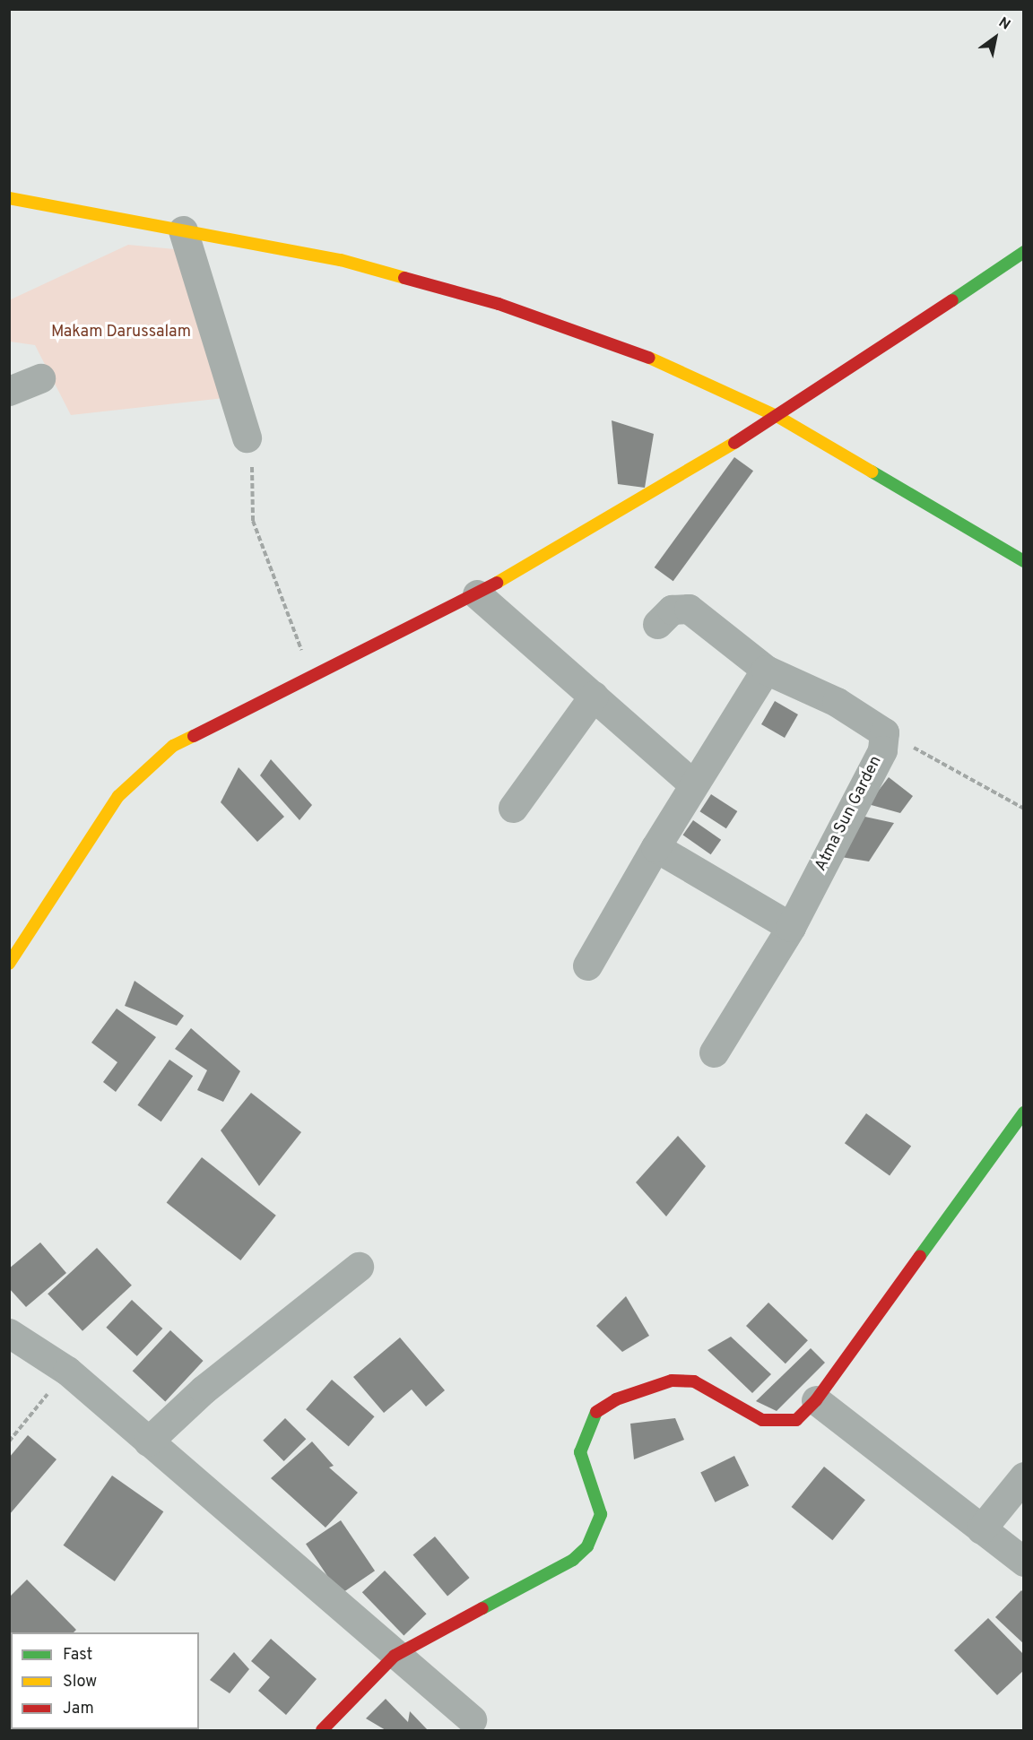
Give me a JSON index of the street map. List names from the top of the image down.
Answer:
{
  "streets": {
    "street": ["Atma Sun Garden"]
  },
  "parks": ["Makam Darussalam"],
  "legend": ["Fast", "Slow", "Jam"],
  "north": "top right"
}
